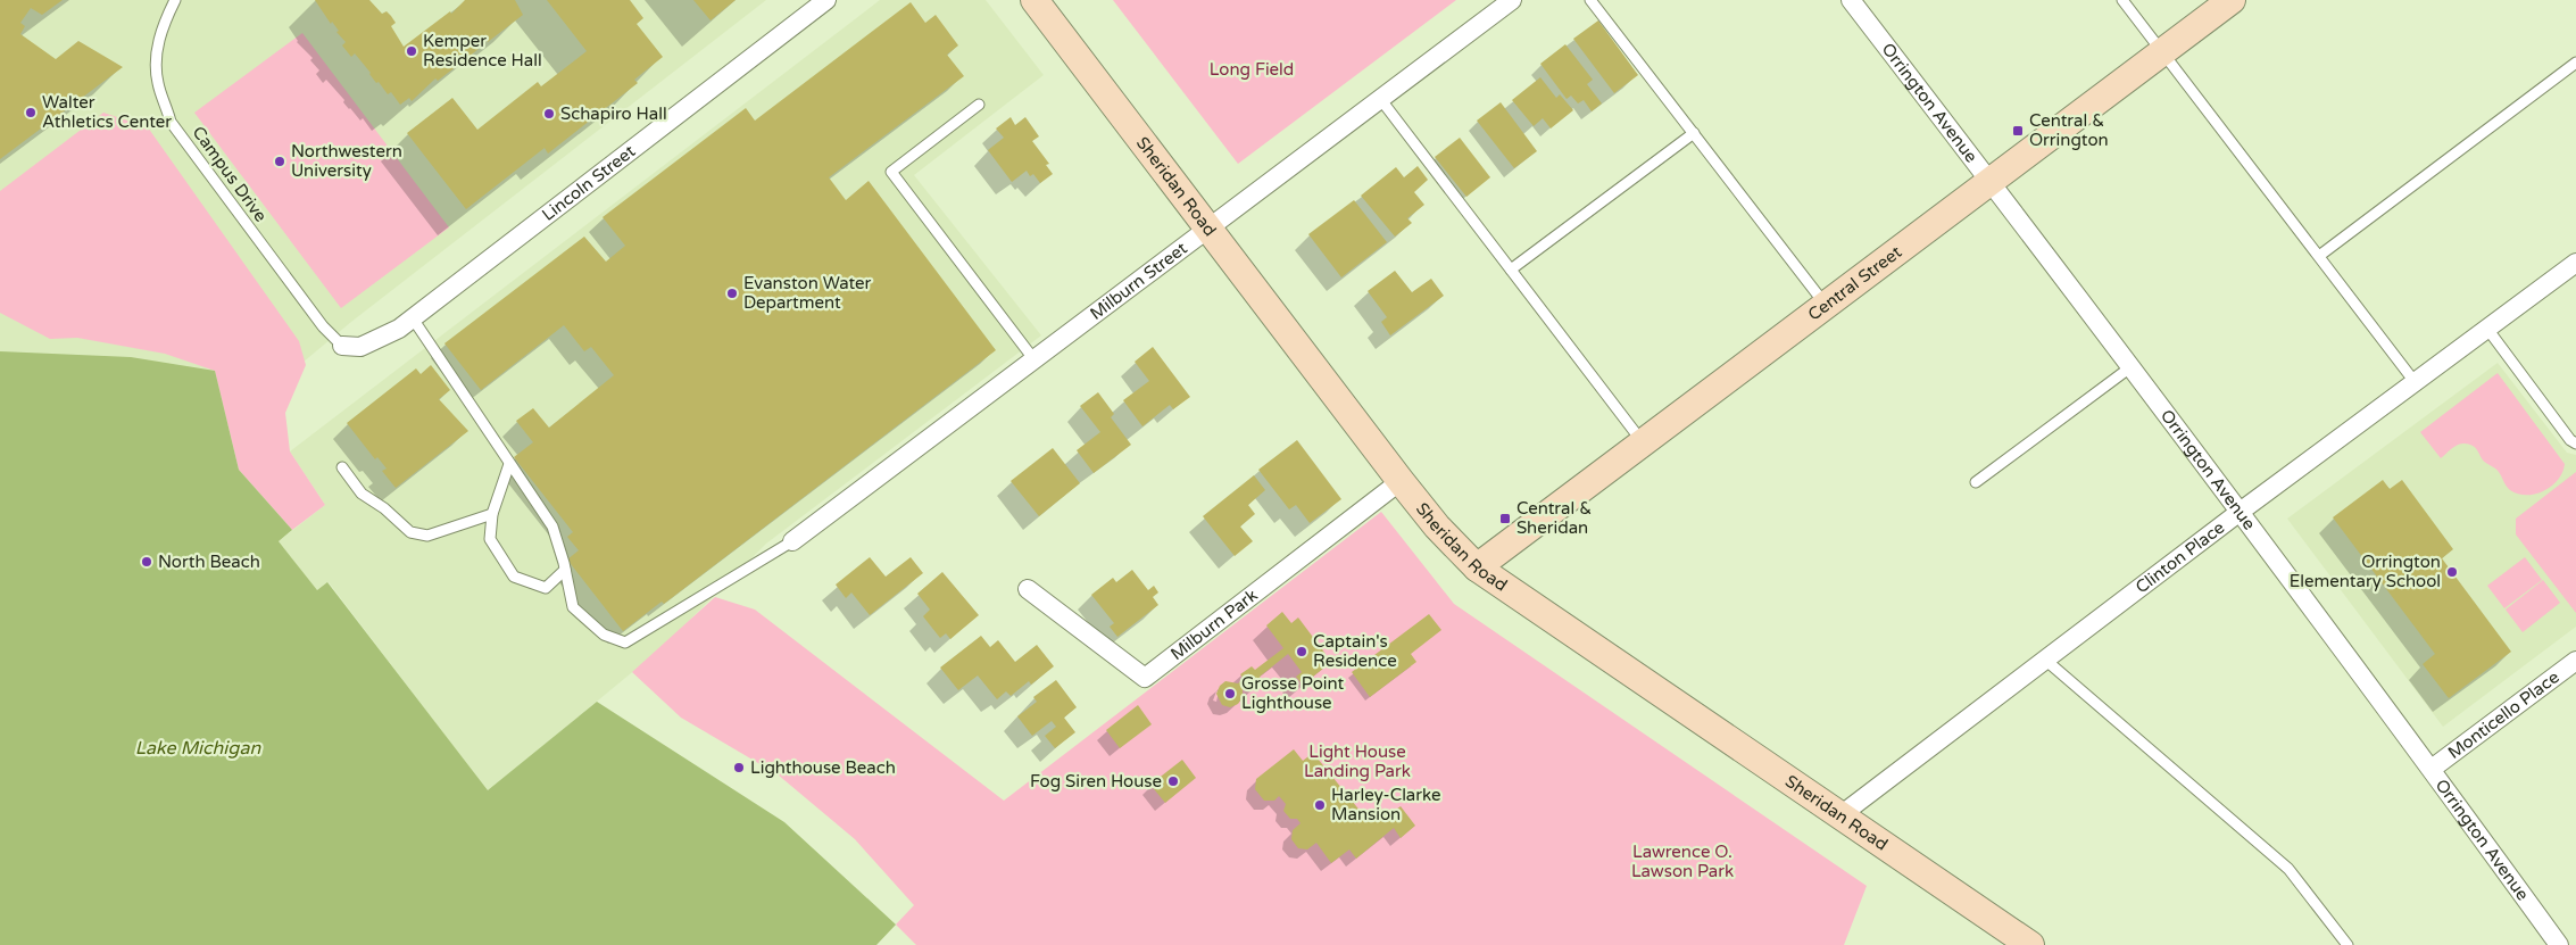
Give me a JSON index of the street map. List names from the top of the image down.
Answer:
{
  "streets": {
    "main road": ["Sheridan Road", "Central Street"],
    "street": [
      "Orrington Avenue",
      "Lincoln Street",
      "Milburn Street",
      "Clinton Place",
      "Milburn Park",
      "Monticello Place"
    ],
    "lane": ["Campus Drive"]
  },
  "crossings": [
    ["Orrington Avenue", "Central Street"],
    ["Orrington Avenue", "Clinton Place"],
    ["Orrington Avenue", "Monticello Place"],
    ["Campus Drive", "Lincoln Street"],
    ["Sheridan Road", "Milburn Street"],
    ["Sheridan Road", "Central Street"],
    ["Sheridan Road", "Clinton Place"],
    ["Sheridan Road", "Milburn Park"]
  ],
  "water": ["Lake Michigan"],
  "parks": ["Long Field", "Light House Landing Park", "Lawrence O. Lawson Park"],
  "places": {
    "other": [
      "Kemper Residence Hall",
      "Walter Athletics Center",
      "Schapiro Hall",
      "Northwestern University",
      "Evanston Water Department",
      "North Beach",
      "Orrington Elementary School",
      "Captain's Residence",
      "Grosse Point Lighthouse",
      "Lighthouse Beach",
      "Fog Siren House",
      "Harley-Clarke Mansion"
    ],
    "transit": ["Central & Orrington", "Central & Sheridan"]
  }
}
